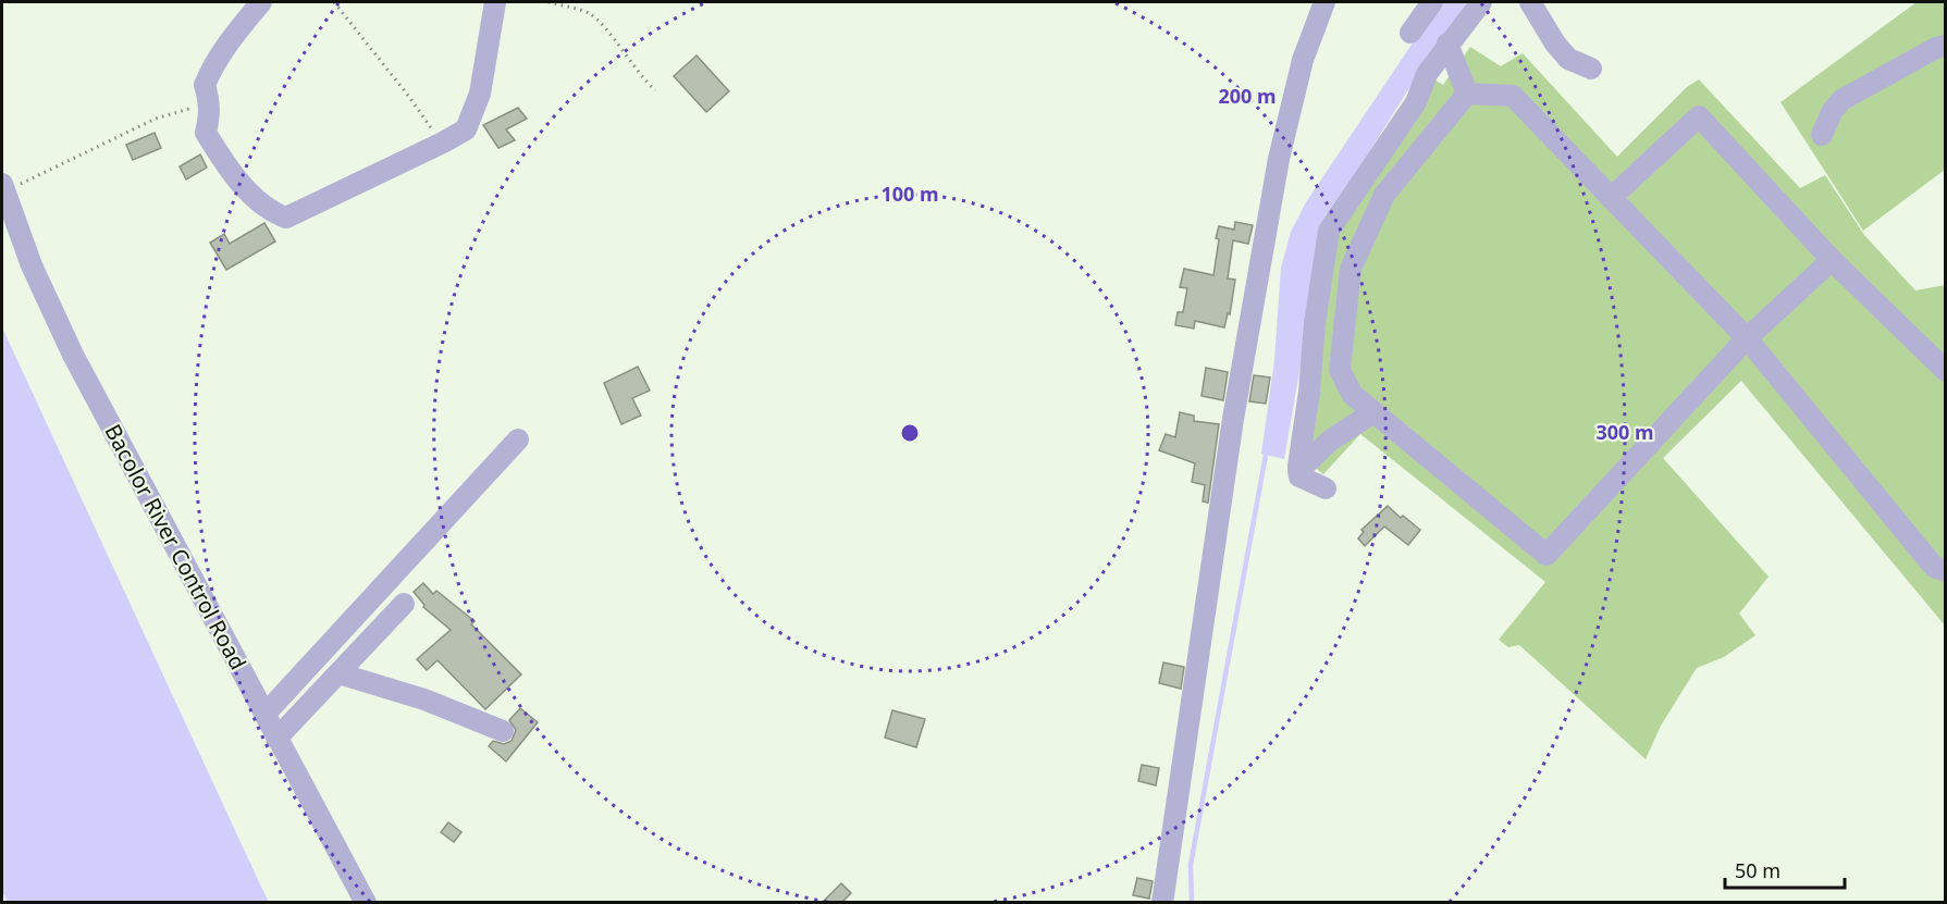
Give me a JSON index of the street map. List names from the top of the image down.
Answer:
{
  "streets": {
    "street": ["Bacolor River Control Road"]
  },
  "scale_bar": "50 m",
  "rings": ["200 m", "100 m", "300 m"]
}
